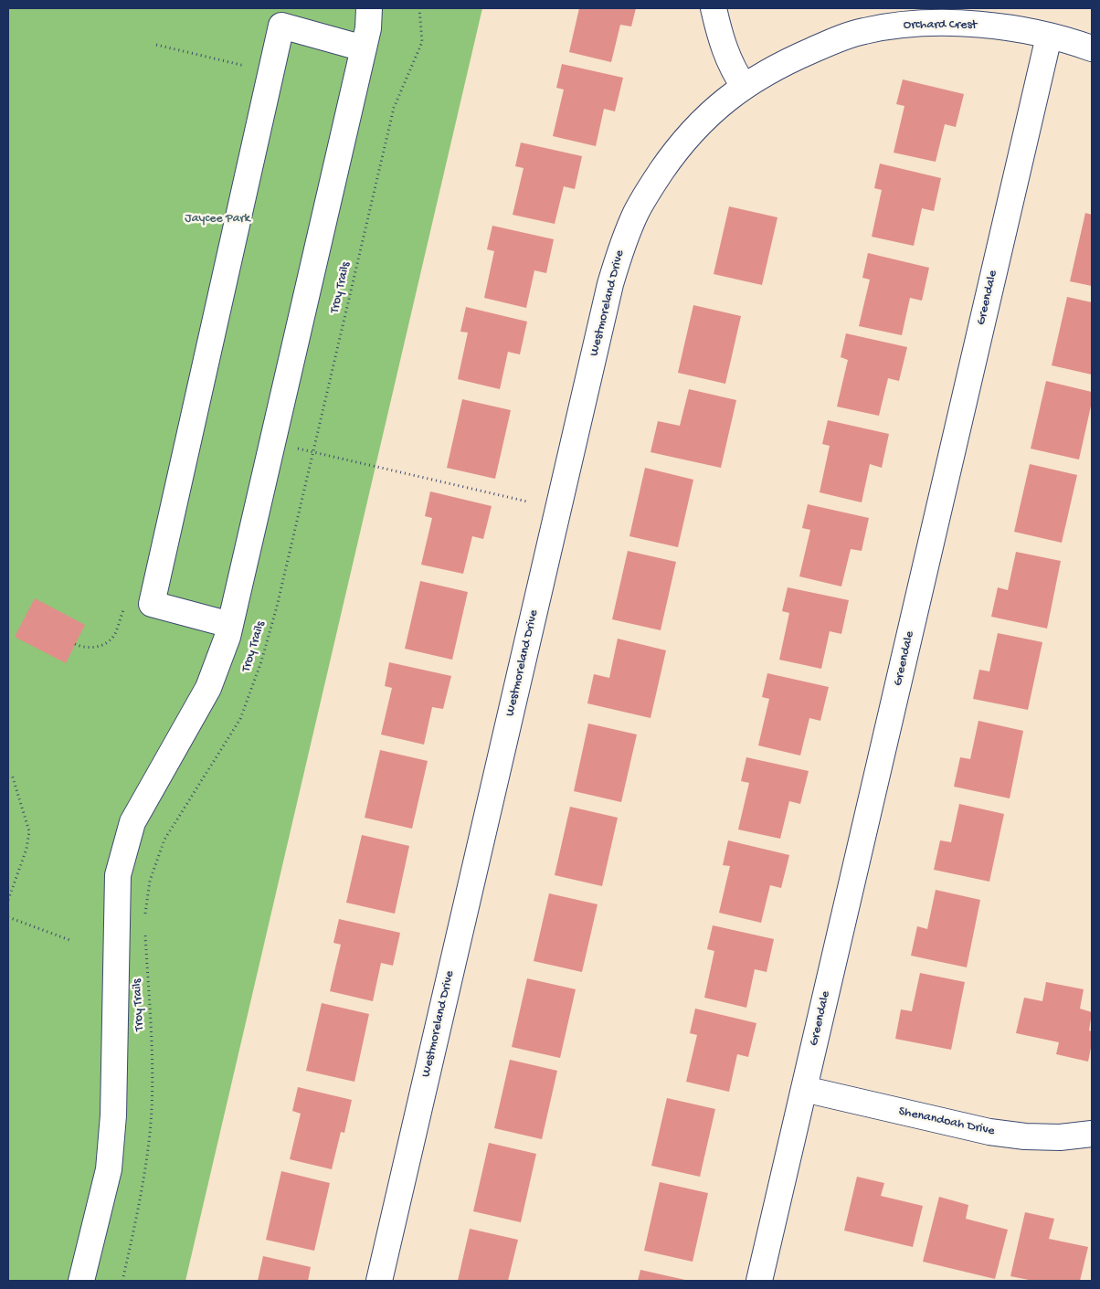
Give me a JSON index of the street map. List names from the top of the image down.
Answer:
{
  "streets": {
    "street": [
      "Orchard Crest",
      "Greendale",
      "Westmoreland Drive",
      "Shenandoah Drive"
    ],
    "path": ["Troy Trails"]
  },
  "crossings": [
    ["Orchard Crest", "Greendale"],
    ["Orchard Crest", "Westmoreland Drive"],
    ["Greendale", "Shenandoah Drive"]
  ],
  "parks": ["Jaycee Park"]
}
